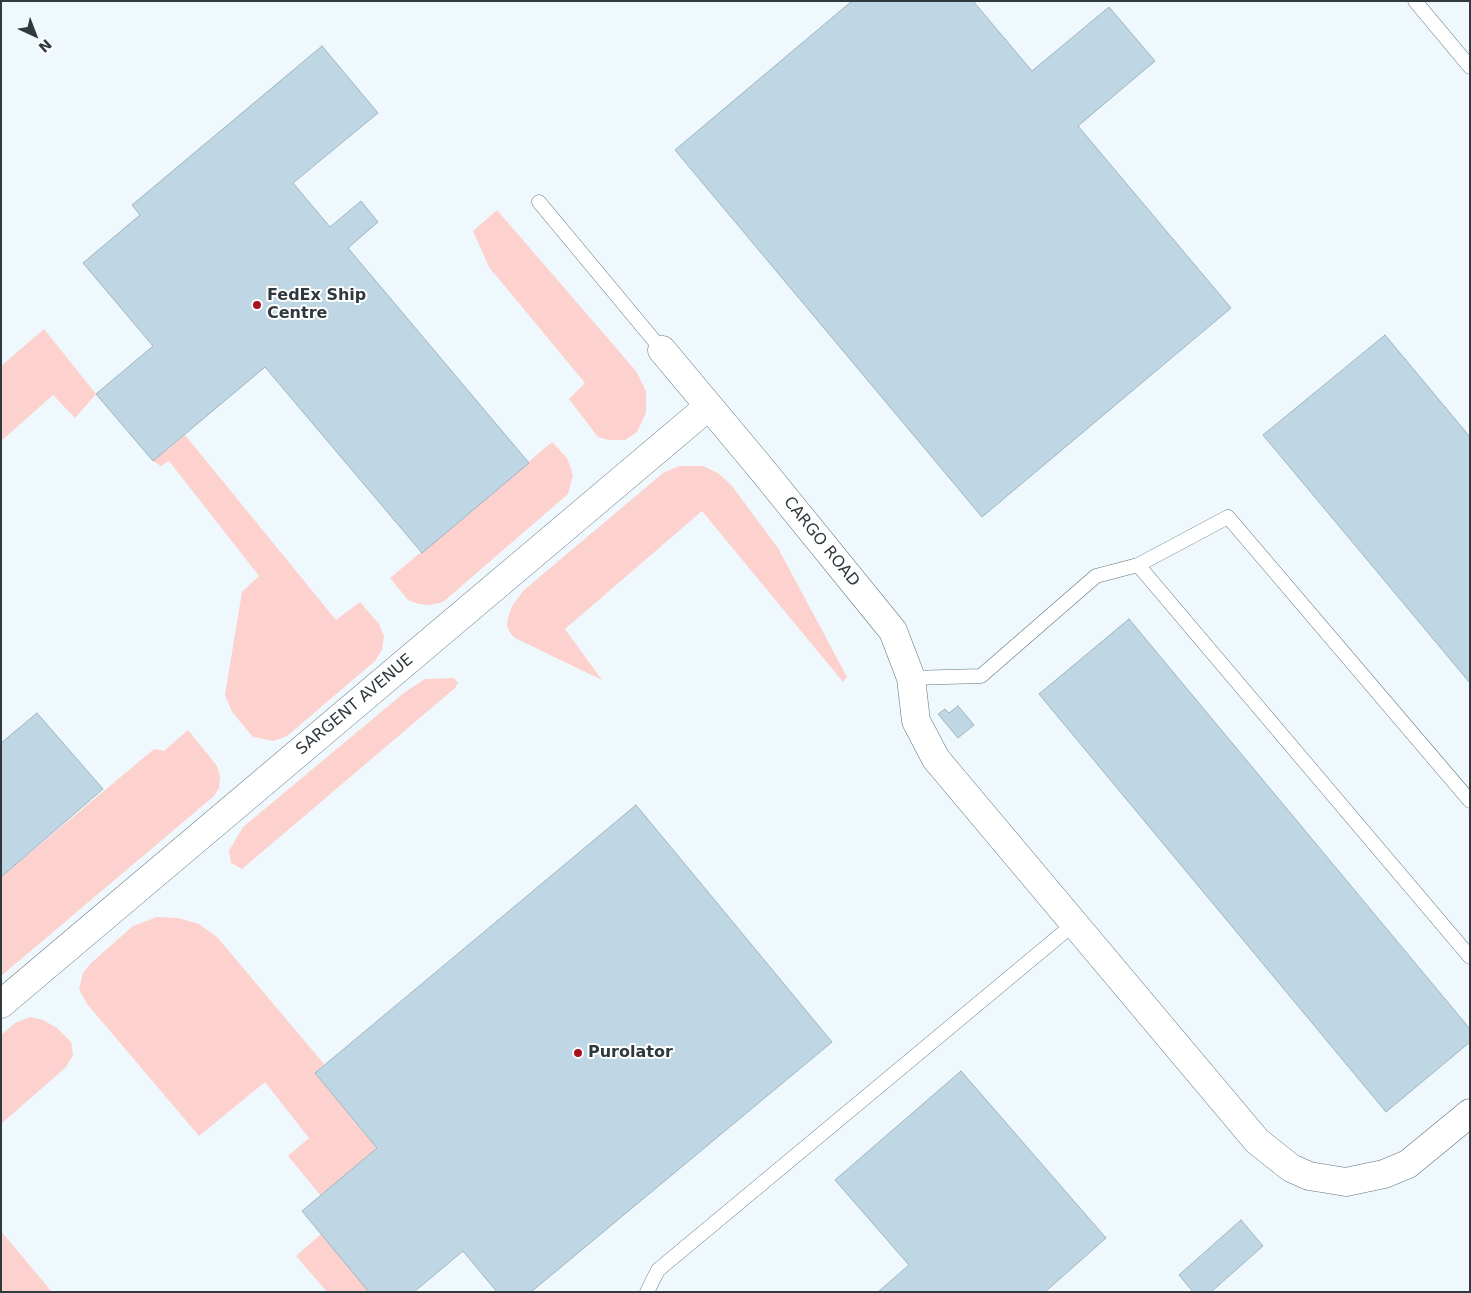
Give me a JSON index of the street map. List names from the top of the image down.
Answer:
{
  "streets": {
    "street": ["CARGO ROAD", "SARGENT AVENUE"]
  },
  "crossings": [
    ["CARGO ROAD", "SARGENT AVENUE"]
  ],
  "places": ["FedEx Ship Centre", "Purolator"],
  "north": "bottom right"
}
